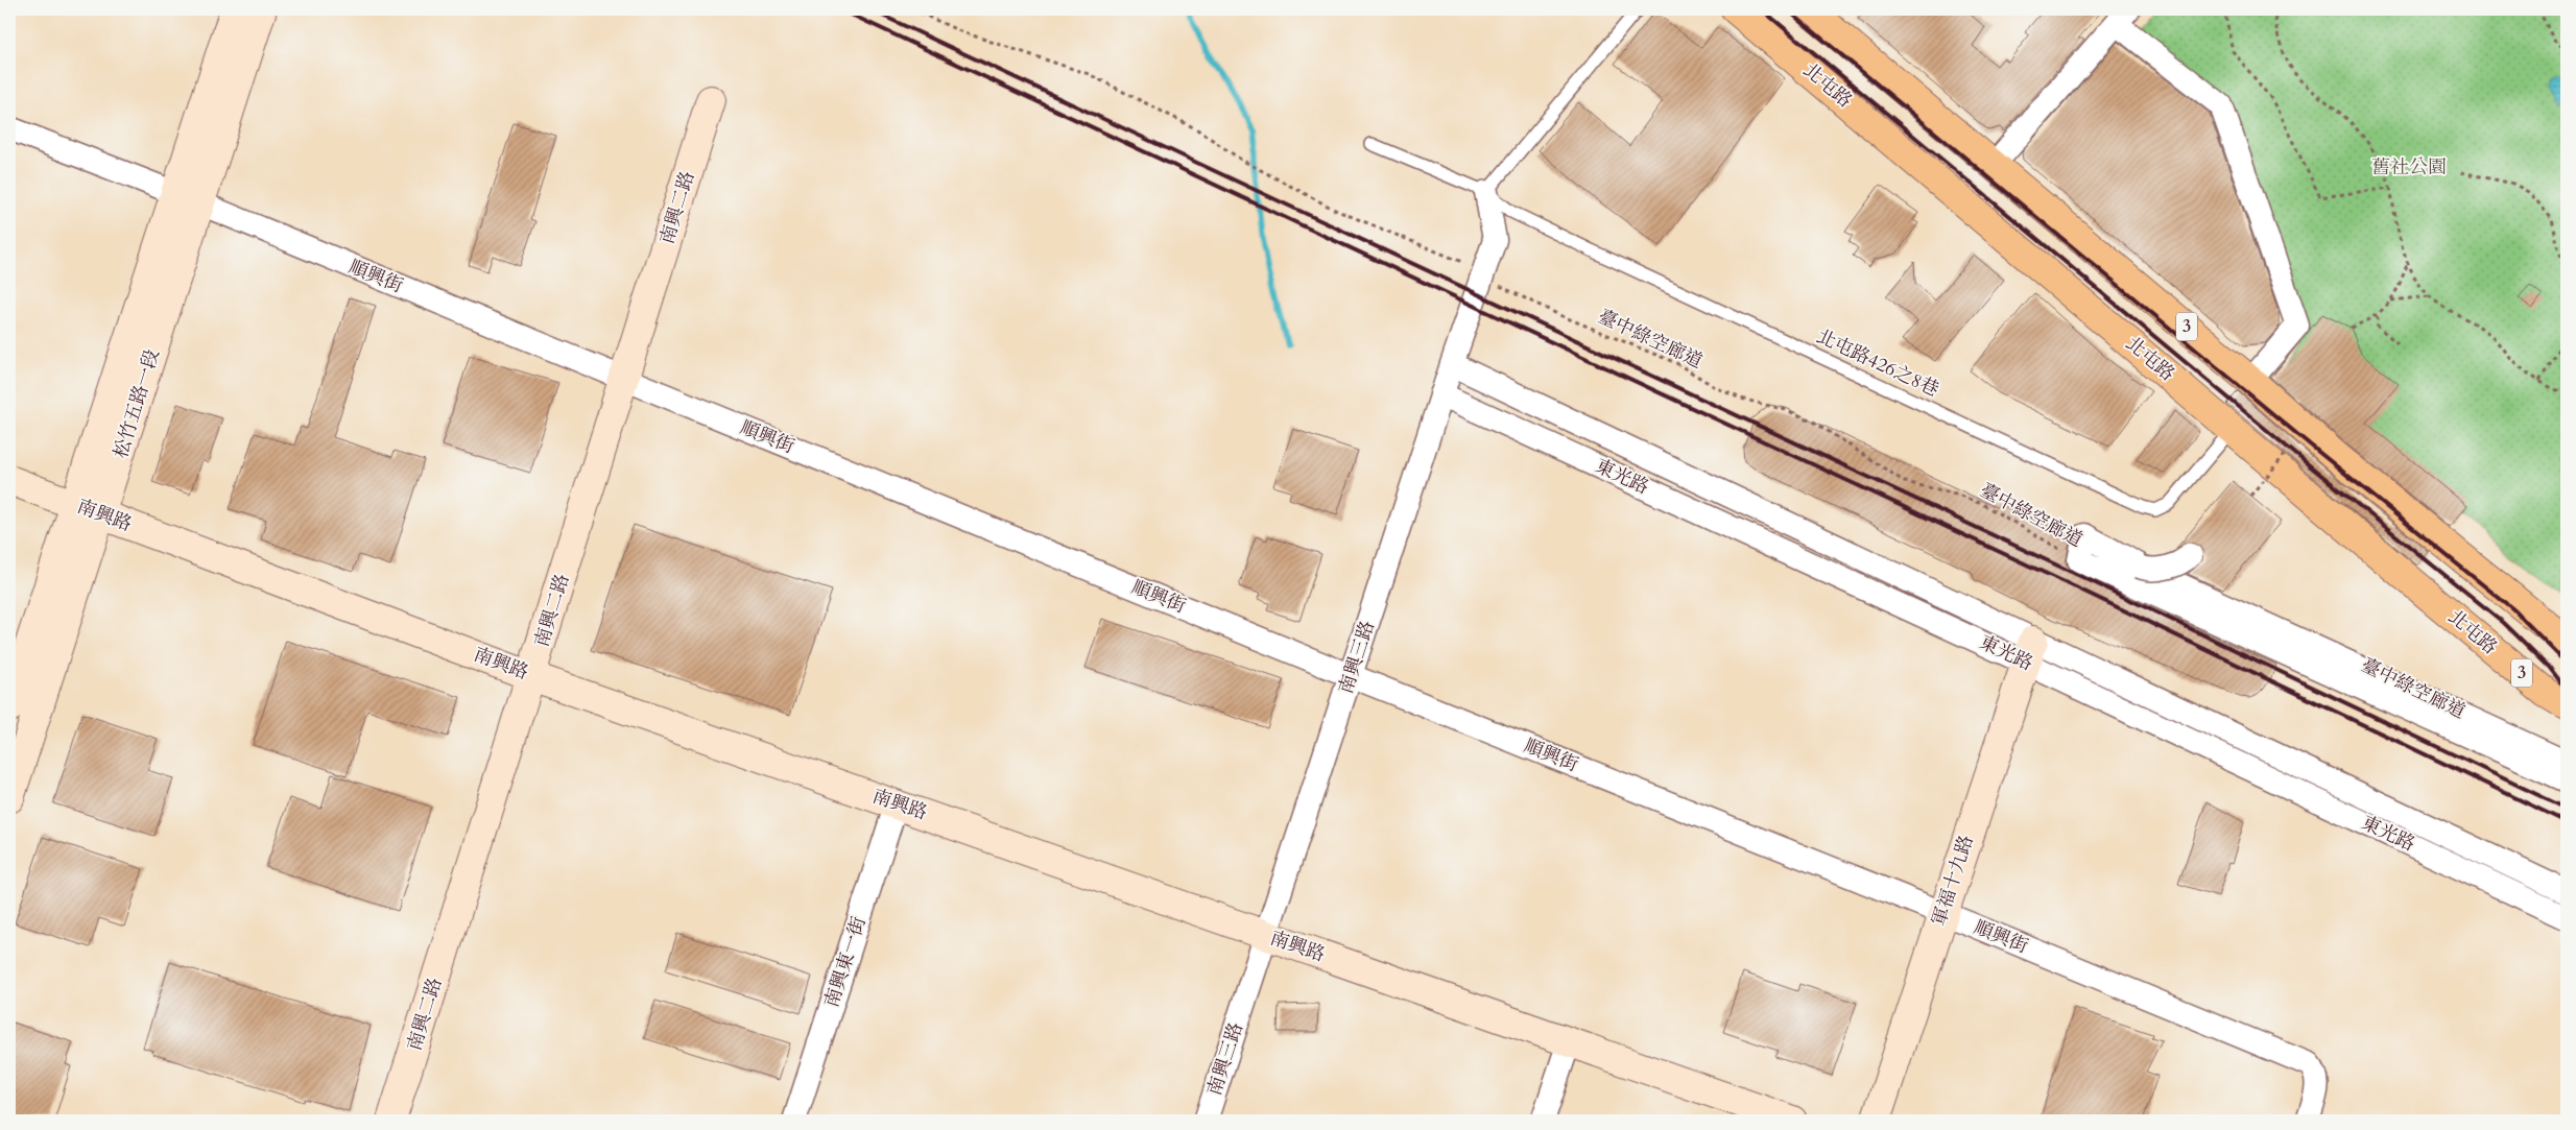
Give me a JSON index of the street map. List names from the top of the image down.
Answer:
{
  "streets": {
    "main road": ["北屯路", "3"],
    "street": [
      "南興二路",
      "順興街",
      "松竹五路一段",
      "東光路",
      "南興路",
      "南興三路",
      "軍福十九路",
      "南興東一街"
    ],
    "lane": ["北屯路426之8巷"],
    "path": ["臺中綠空廊道"]
  },
  "crossings": [
    ["北屯路", "北屯路426之8巷"],
    ["南興二路", "順興街"],
    ["南興二路", "南興路"],
    ["順興街", "松竹五路一段"],
    ["順興街", "南興三路"],
    ["順興街", "軍福十九路"],
    ["臺中綠空廊道", "南興三路"],
    ["北屯路426之8巷", "南興三路"],
    ["松竹五路一段", "南興路"],
    ["東光路", "南興三路"],
    ["東光路", "軍福十九路"],
    ["南興路", "南興三路"],
    ["南興路", "南興東一街"]
  ],
  "parks": ["舊社公園"]
}
